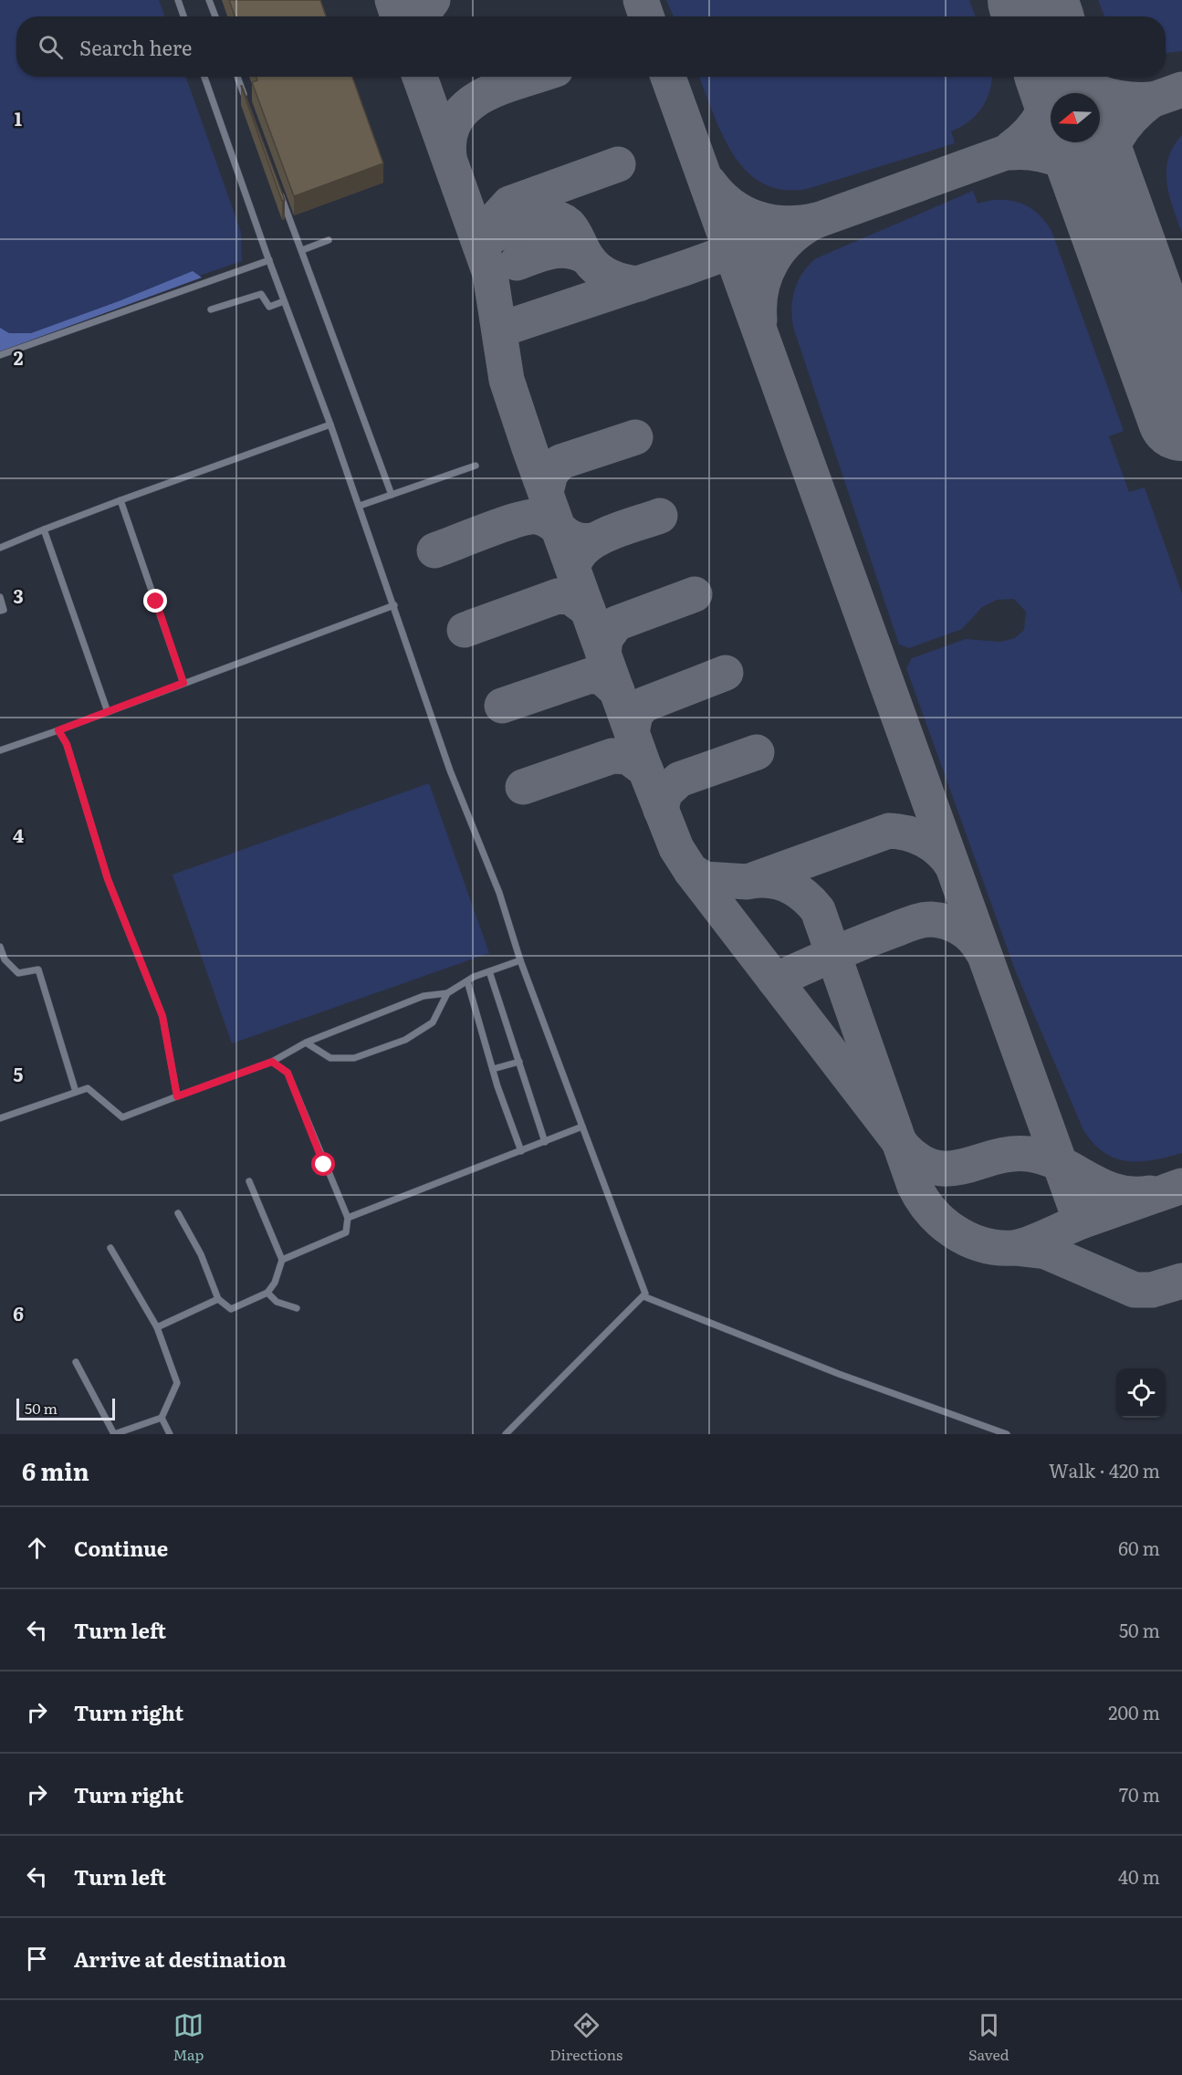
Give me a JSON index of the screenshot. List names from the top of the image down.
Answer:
{
  "scale_bar": "50 m",
  "north": "left",
  "page": {
    "search": "Search here",
    "scale": "50 m",
    "heading": ["6 min", "Walk · 420 m"],
    "list": [
      ["Continue", "60 m"],
      ["Turn left", "50 m"],
      ["Turn right", "200 m"],
      ["Turn right", "70 m"],
      ["Turn left", "40 m"],
      "Arrive at destination"
    ],
    "nav": ["Map", "Directions", "Saved"]
  },
  "grid": {
    "rows": [
      "1",
      "2",
      "3",
      "4",
      "5",
      "6"
    ]
  }
}
